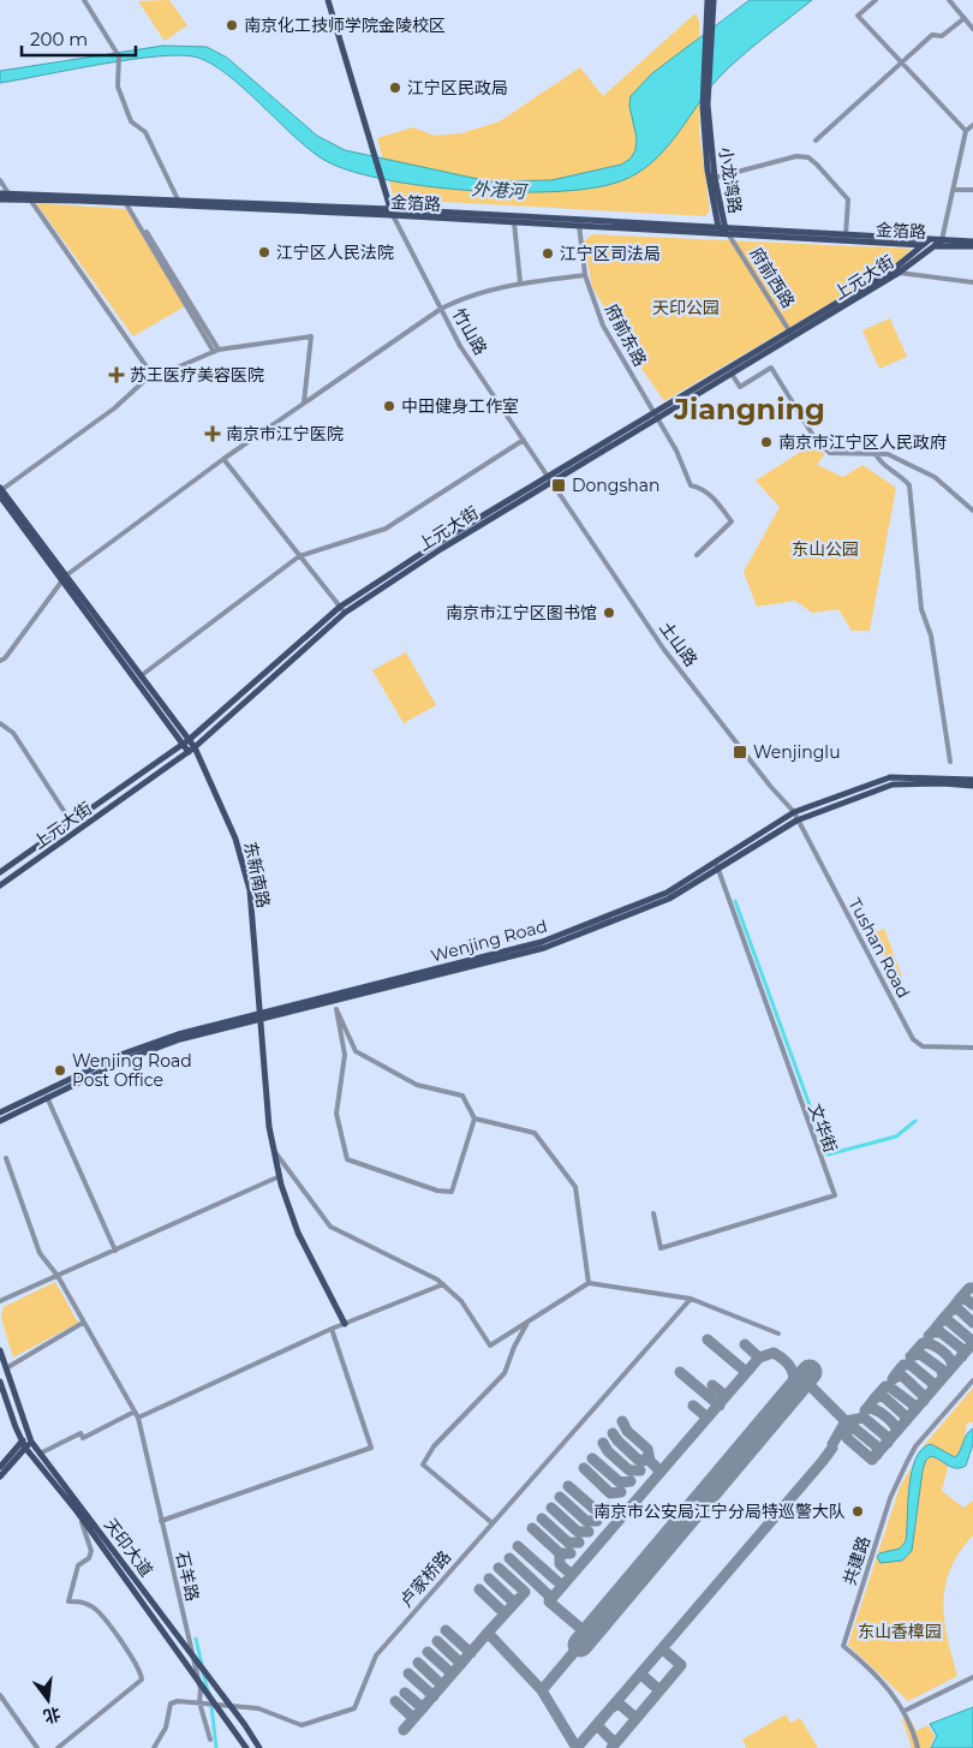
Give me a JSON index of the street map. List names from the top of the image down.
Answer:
{
  "streets": {
    "main road": [
      "小龙湾路",
      "金箔路",
      "上元大街",
      "竹山路",
      "东新南路",
      "Wenjing Road",
      "天印大道"
    ],
    "street": [
      "府前西路",
      "府前东路",
      "土山路",
      "Tushan Road",
      "文华街",
      "共建路",
      "石羊路",
      "卢家桥路"
    ]
  },
  "crossings": [
    ["小龙湾路", "金箔路"],
    ["小龙湾路", "府前西路"],
    ["金箔路", "府前西路"],
    ["金箔路", "上元大街"],
    ["金箔路", "竹山路"],
    ["金箔路", "府前东路"],
    ["府前西路", "上元大街"],
    ["上元大街", "竹山路"],
    ["上元大街", "府前东路"],
    ["上元大街", "土山路"],
    ["上元大街", "东新南路"],
    ["竹山路", "土山路"],
    ["土山路", "Wenjing Road"],
    ["土山路", "Tushan Road"],
    ["东新南路", "Wenjing Road"],
    ["Wenjing Road", "Tushan Road"],
    ["Wenjing Road", "文华街"],
    ["石羊路", "卢家桥路"]
  ],
  "districts": ["Jiangning"],
  "water": ["外港河"],
  "parks": ["天印公园", "东山公园", "东山香樟园"],
  "places": {
    "other": [
      "南京化工技师学院金陵校区",
      "江宁区民政局",
      "江宁区人民法院",
      "江宁区司法局",
      "中田健身工作室",
      "南京市江宁区人民政府",
      "南京市江宁区图书馆",
      "Wenjing Road Post Office",
      "南京市公安局江宁分局特巡警大队"
    ],
    "health": ["苏王医疗美容医院", "南京市江宁医院"],
    "transit": ["Dongshan", "Wenjinglu"]
  },
  "scale_bar": "200 m",
  "north": "bottom"
}
